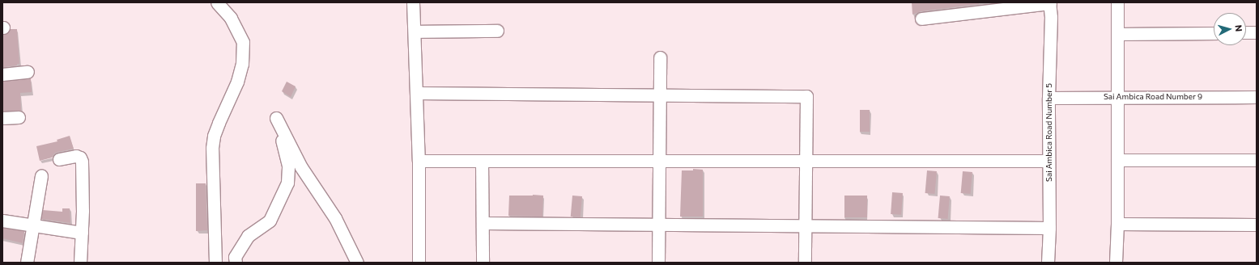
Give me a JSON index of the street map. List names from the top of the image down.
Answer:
{
  "streets": {
    "street": ["Sai Ambica Road Number 9", "Sai Ambica Road Number 5"]
  },
  "crossings": [
    ["Sai Ambica Road Number 9", "Sai Ambica Road Number 5"]
  ],
  "north": "right"
}
